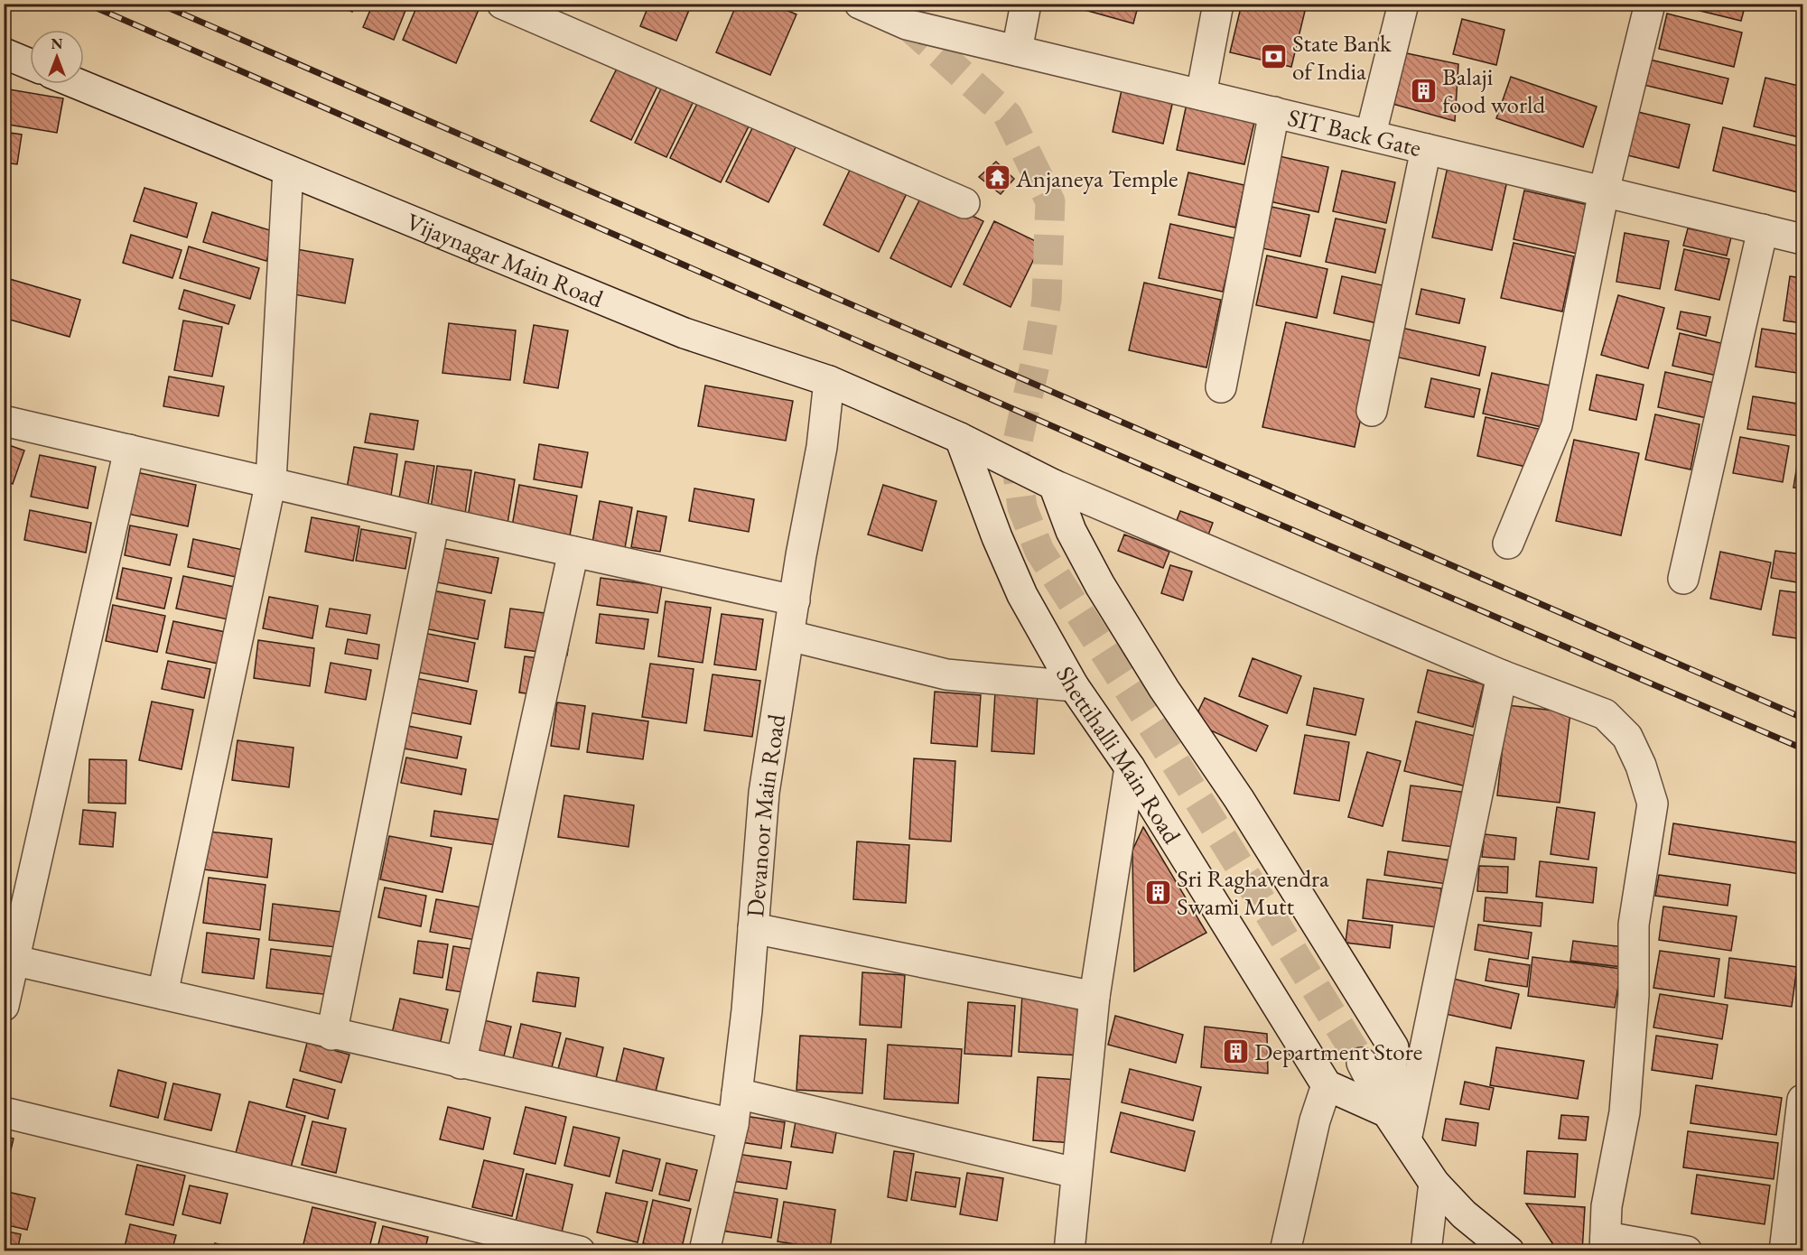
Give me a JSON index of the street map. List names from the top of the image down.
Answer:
{
  "streets": {
    "street": [
      "SIT Back Gate",
      "Vijaynagar Main Road",
      "Shettihalli Main Road",
      "Devanoor Main Road"
    ]
  },
  "crossings": [
    ["Vijaynagar Main Road", "Shettihalli Main Road"],
    ["Vijaynagar Main Road", "Devanoor Main Road"]
  ],
  "places": {
    "bank": ["State Bank of India"],
    "building": ["Balaji food world", "Sri Raghavendra Swami Mutt", "Department Store"],
    "temple": ["Anjaneya Temple"]
  },
  "north": "top"
}
